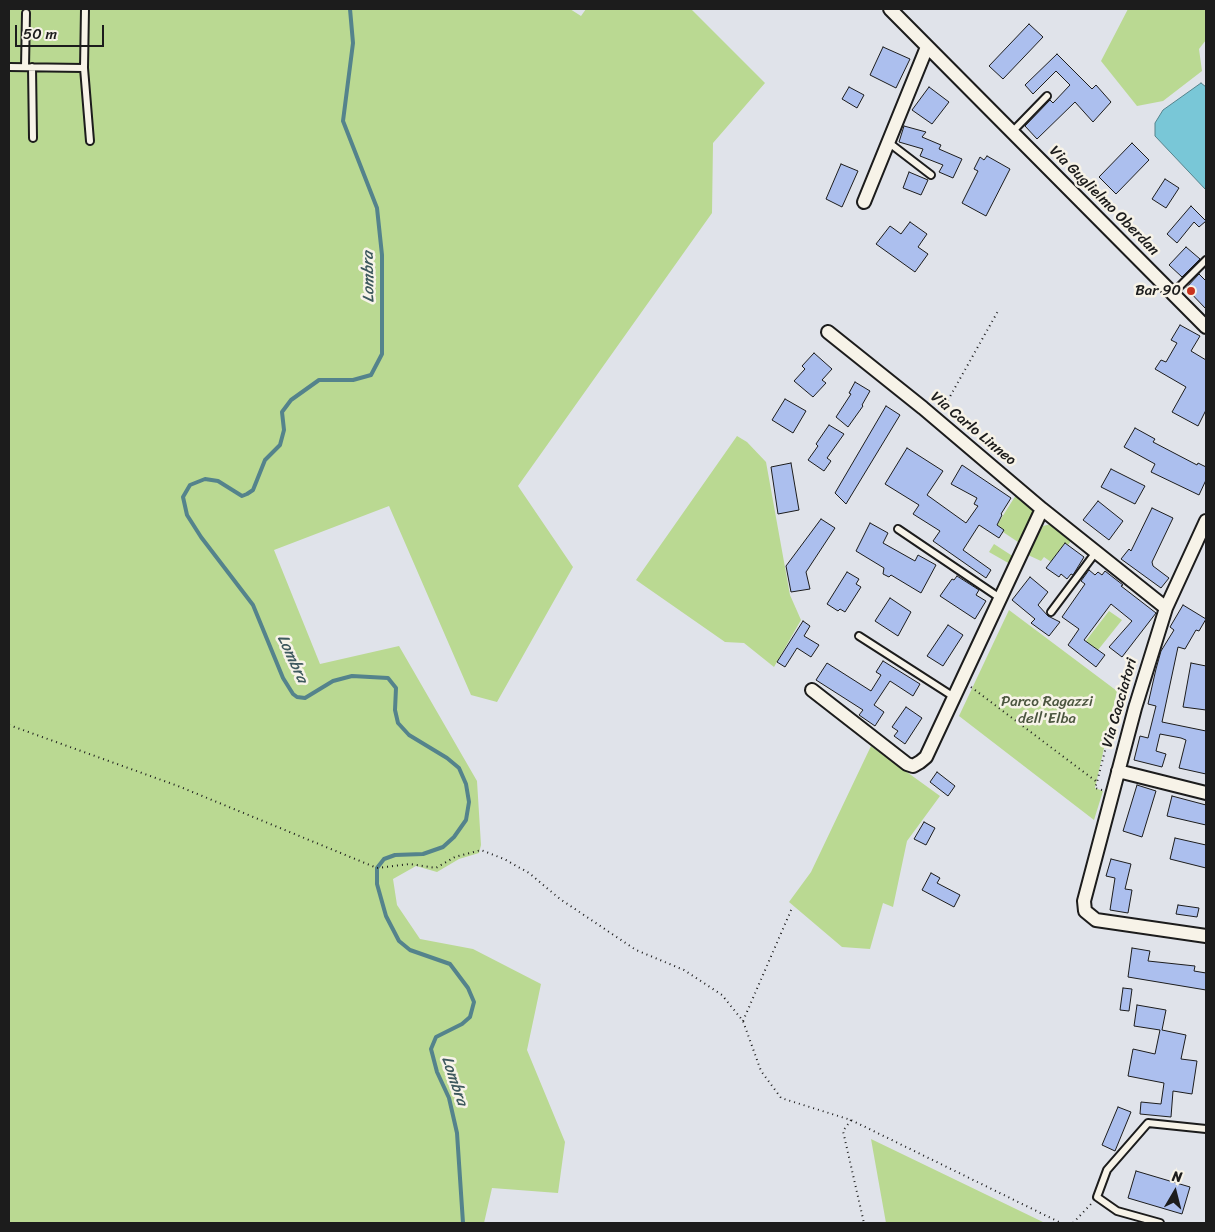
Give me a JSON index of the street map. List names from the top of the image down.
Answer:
{
  "streets": {
    "street": ["Via Guglielmo Oberdan", "Via Carlo Linneo", "Via Cacciatori"]
  },
  "crossings": [
    ["Via Carlo Linneo", "Via Cacciatori"]
  ],
  "water": ["Lombra"],
  "parks": ["Parco Ragazzi dell'Elba"],
  "places": ["Bar 90"],
  "scale_bar": "50 m",
  "north": "top"
}
